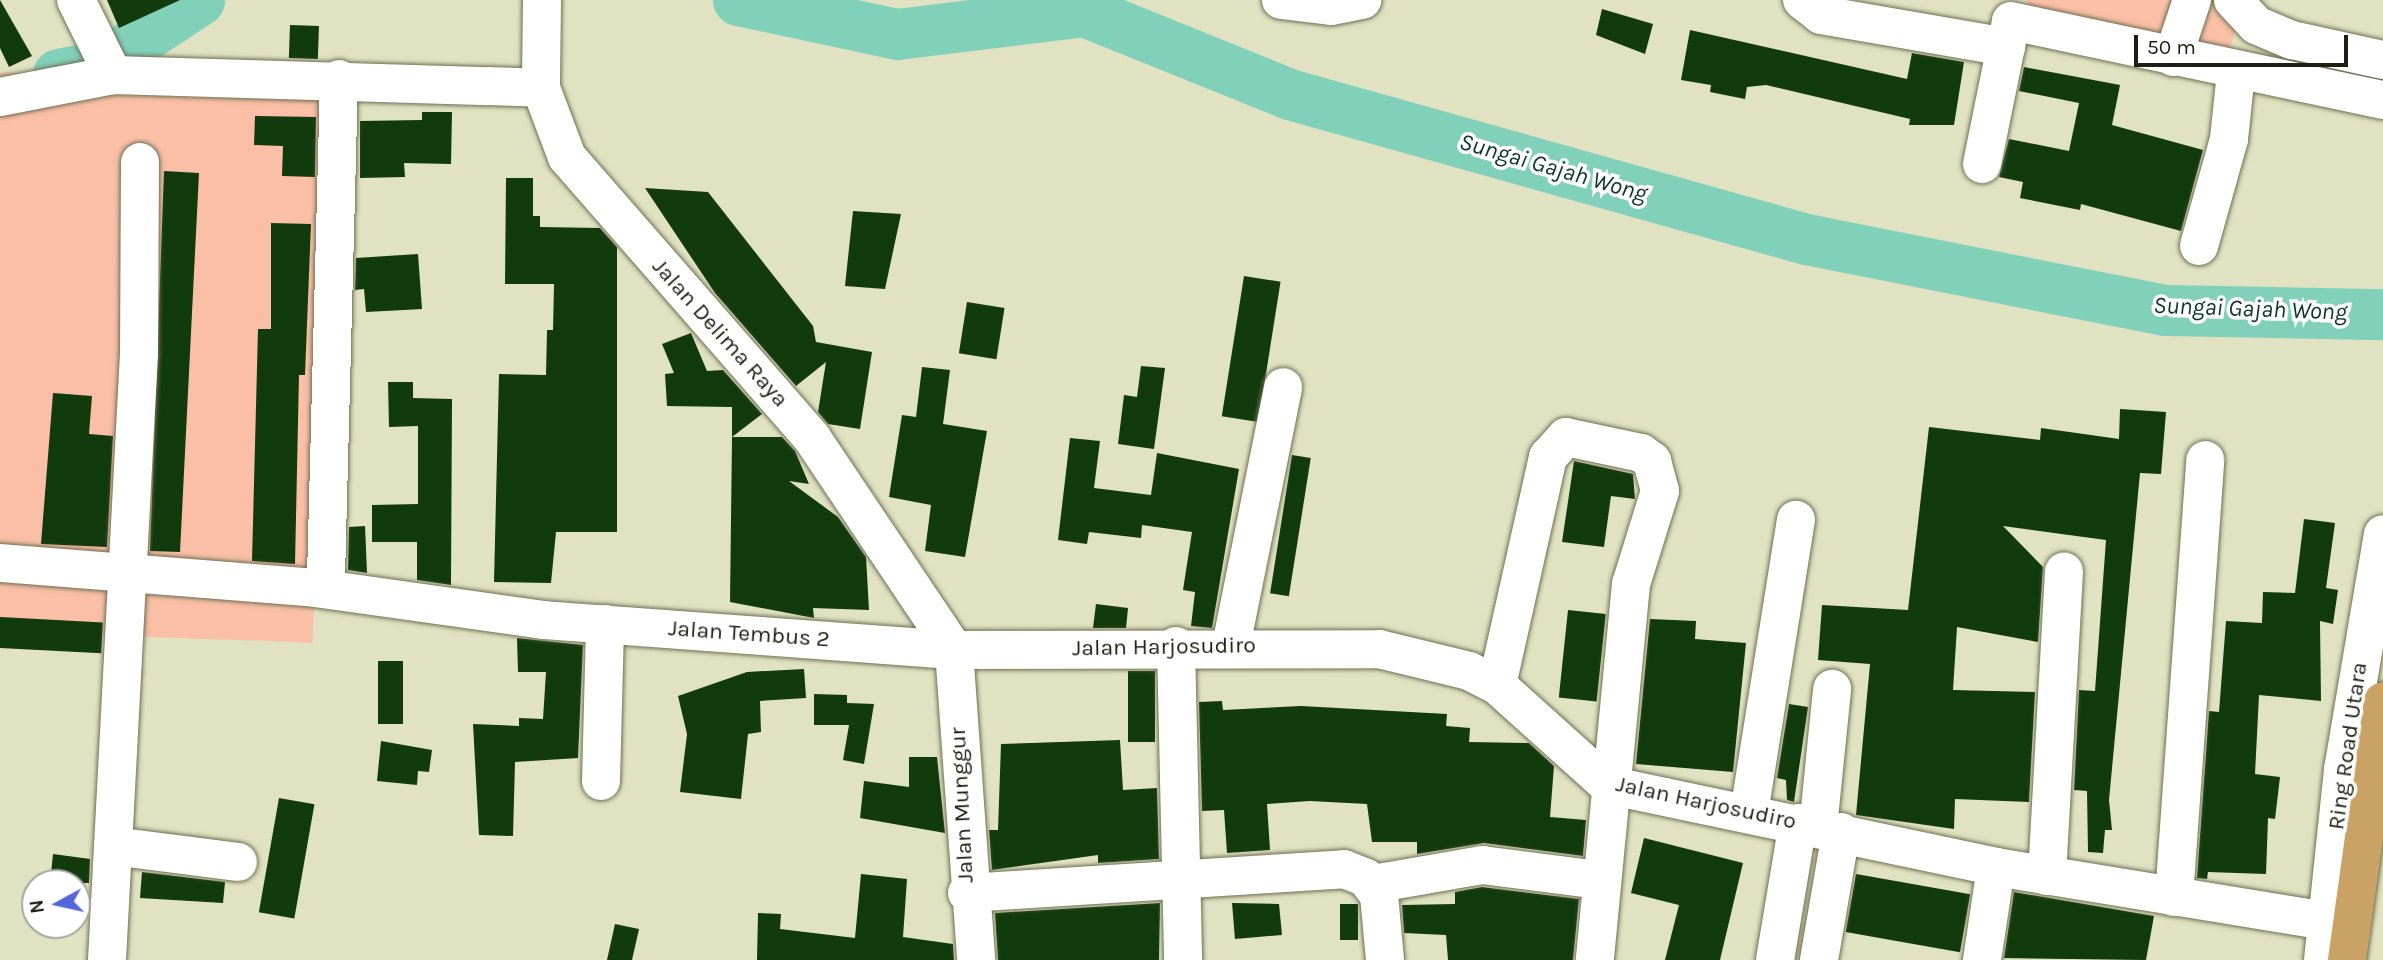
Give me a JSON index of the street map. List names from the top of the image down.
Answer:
{
  "streets": {
    "street": [
      "Jalan Delima Raya",
      "Jalan Tembus 2",
      "Jalan Harjosudiro",
      "Ring Road Utara",
      "Jalan Munggur"
    ]
  },
  "crossings": [
    ["Jalan Delima Raya", "Jalan Tembus 2"],
    ["Jalan Delima Raya", "Jalan Harjosudiro"],
    ["Jalan Delima Raya", "Jalan Munggur"],
    ["Jalan Tembus 2", "Jalan Harjosudiro"],
    ["Jalan Tembus 2", "Jalan Munggur"],
    ["Jalan Harjosudiro", "Ring Road Utara"],
    ["Jalan Harjosudiro", "Jalan Munggur"]
  ],
  "water": ["Sungai Gajah Wong"],
  "scale_bar": "50 m",
  "north": "left"
}
